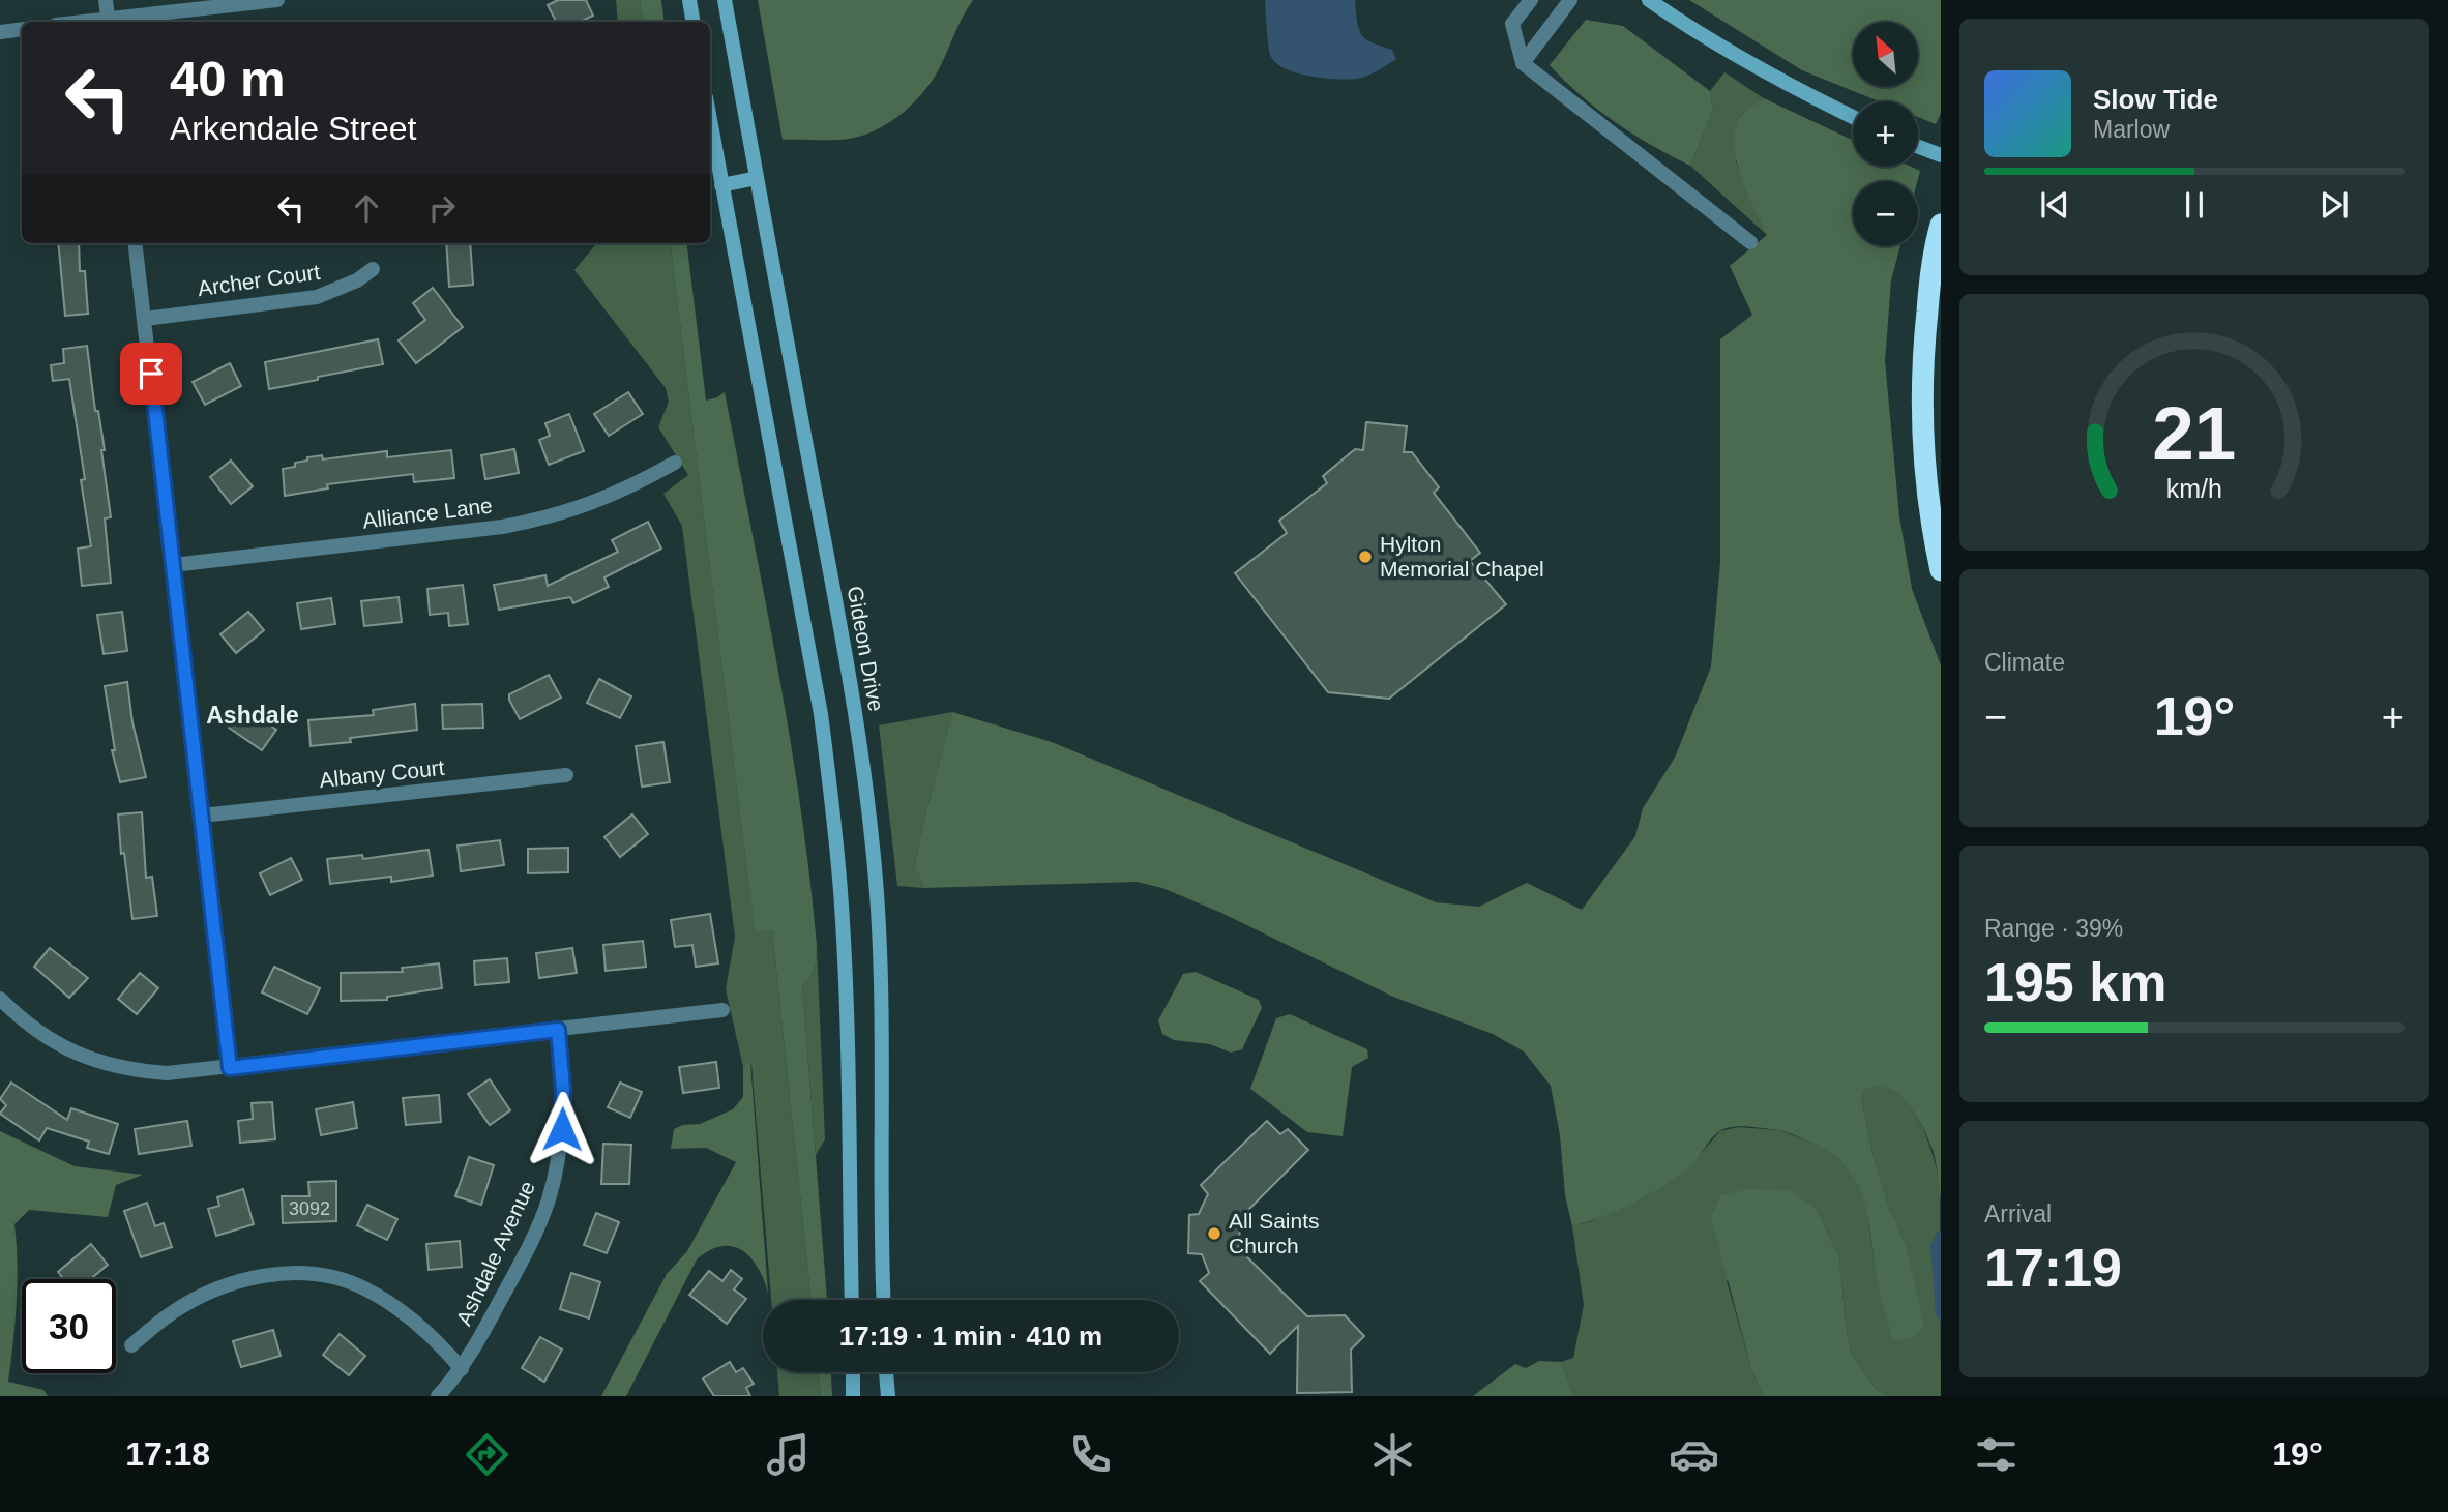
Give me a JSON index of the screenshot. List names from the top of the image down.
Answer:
{
  "streets": {
    "main road": ["Gideon Drive"],
    "street": [
      "Archer Court",
      "Alliance Lane",
      "Albany Court",
      "Ashdale Avenue"
    ]
  },
  "districts": ["Ashdale"],
  "places": ["Hylton Memorial Chapel", "All Saints Church"],
  "house_numbers": ["3092"],
  "north": "top left",
  "page": {
    "map_buttons": ["+", "−"],
    "turn": ["40 m", "Arkendale Street"],
    "song": ["Slow Tide", "Marlow"],
    "tile": [
      "Climate",
      ["Range · 39%", "195 km"],
      ["Arrival", "17:19"]
    ],
    "heat": ["−", "19°", "+"],
    "limit": "30",
    "trip": "17:19 · 1 min · 410 m",
    "tabs": ["17:18", "19°"],
    "gauge": ["21", "km/h"]
  }
}
